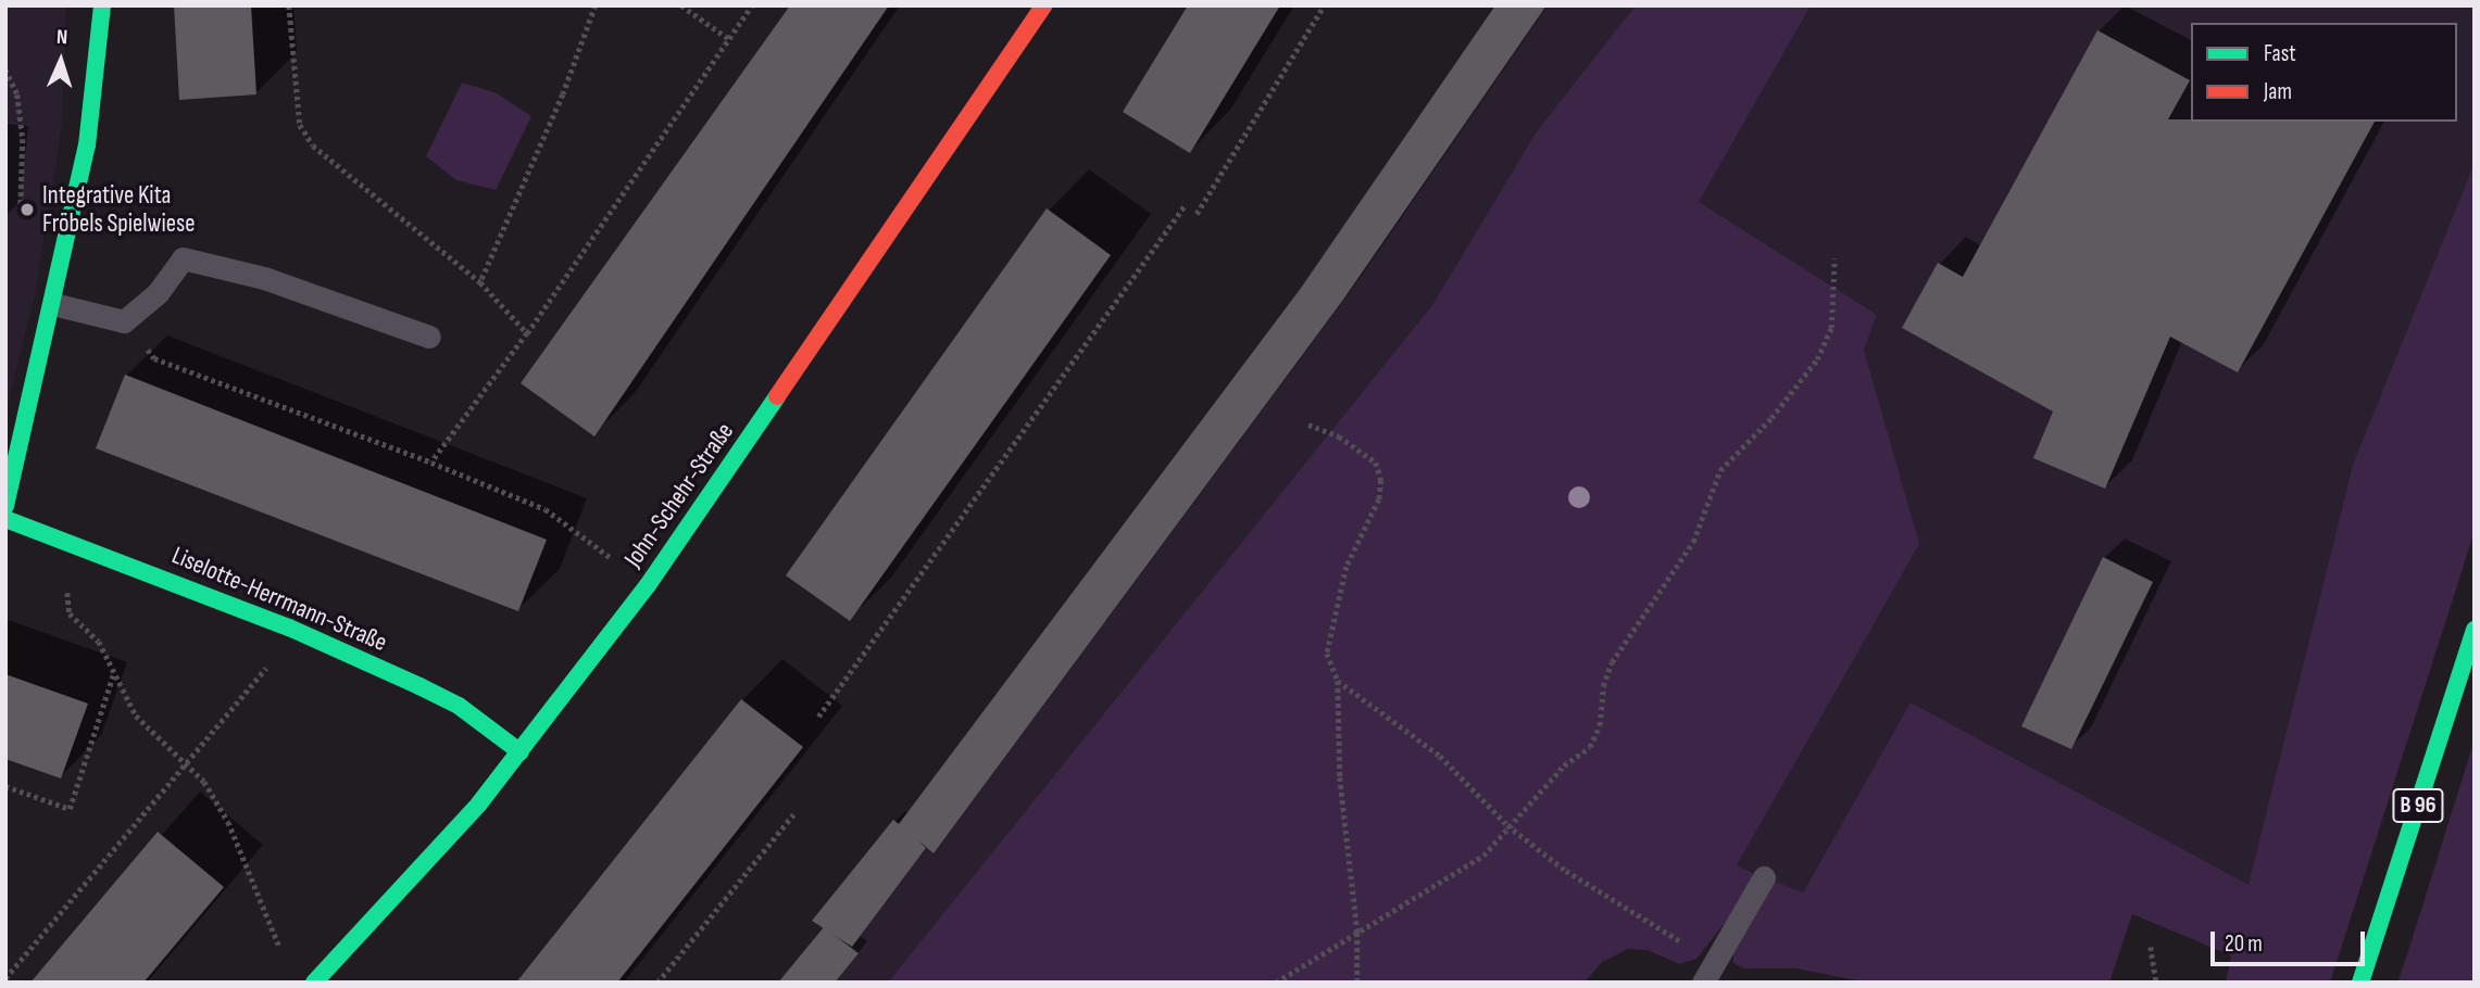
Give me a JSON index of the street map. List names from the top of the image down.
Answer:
{
  "streets": {
    "street": ["John-Schehr-Straße", "Liselotte-Herrmann-Straße", "B 96"]
  },
  "crossings": [
    ["John-Schehr-Straße", "Liselotte-Herrmann-Straße"]
  ],
  "places": ["Integrative Kita Fröbels Spielwiese"],
  "legend": ["Fast", "Jam"],
  "scale_bar": "20 m",
  "north": "top"
}
